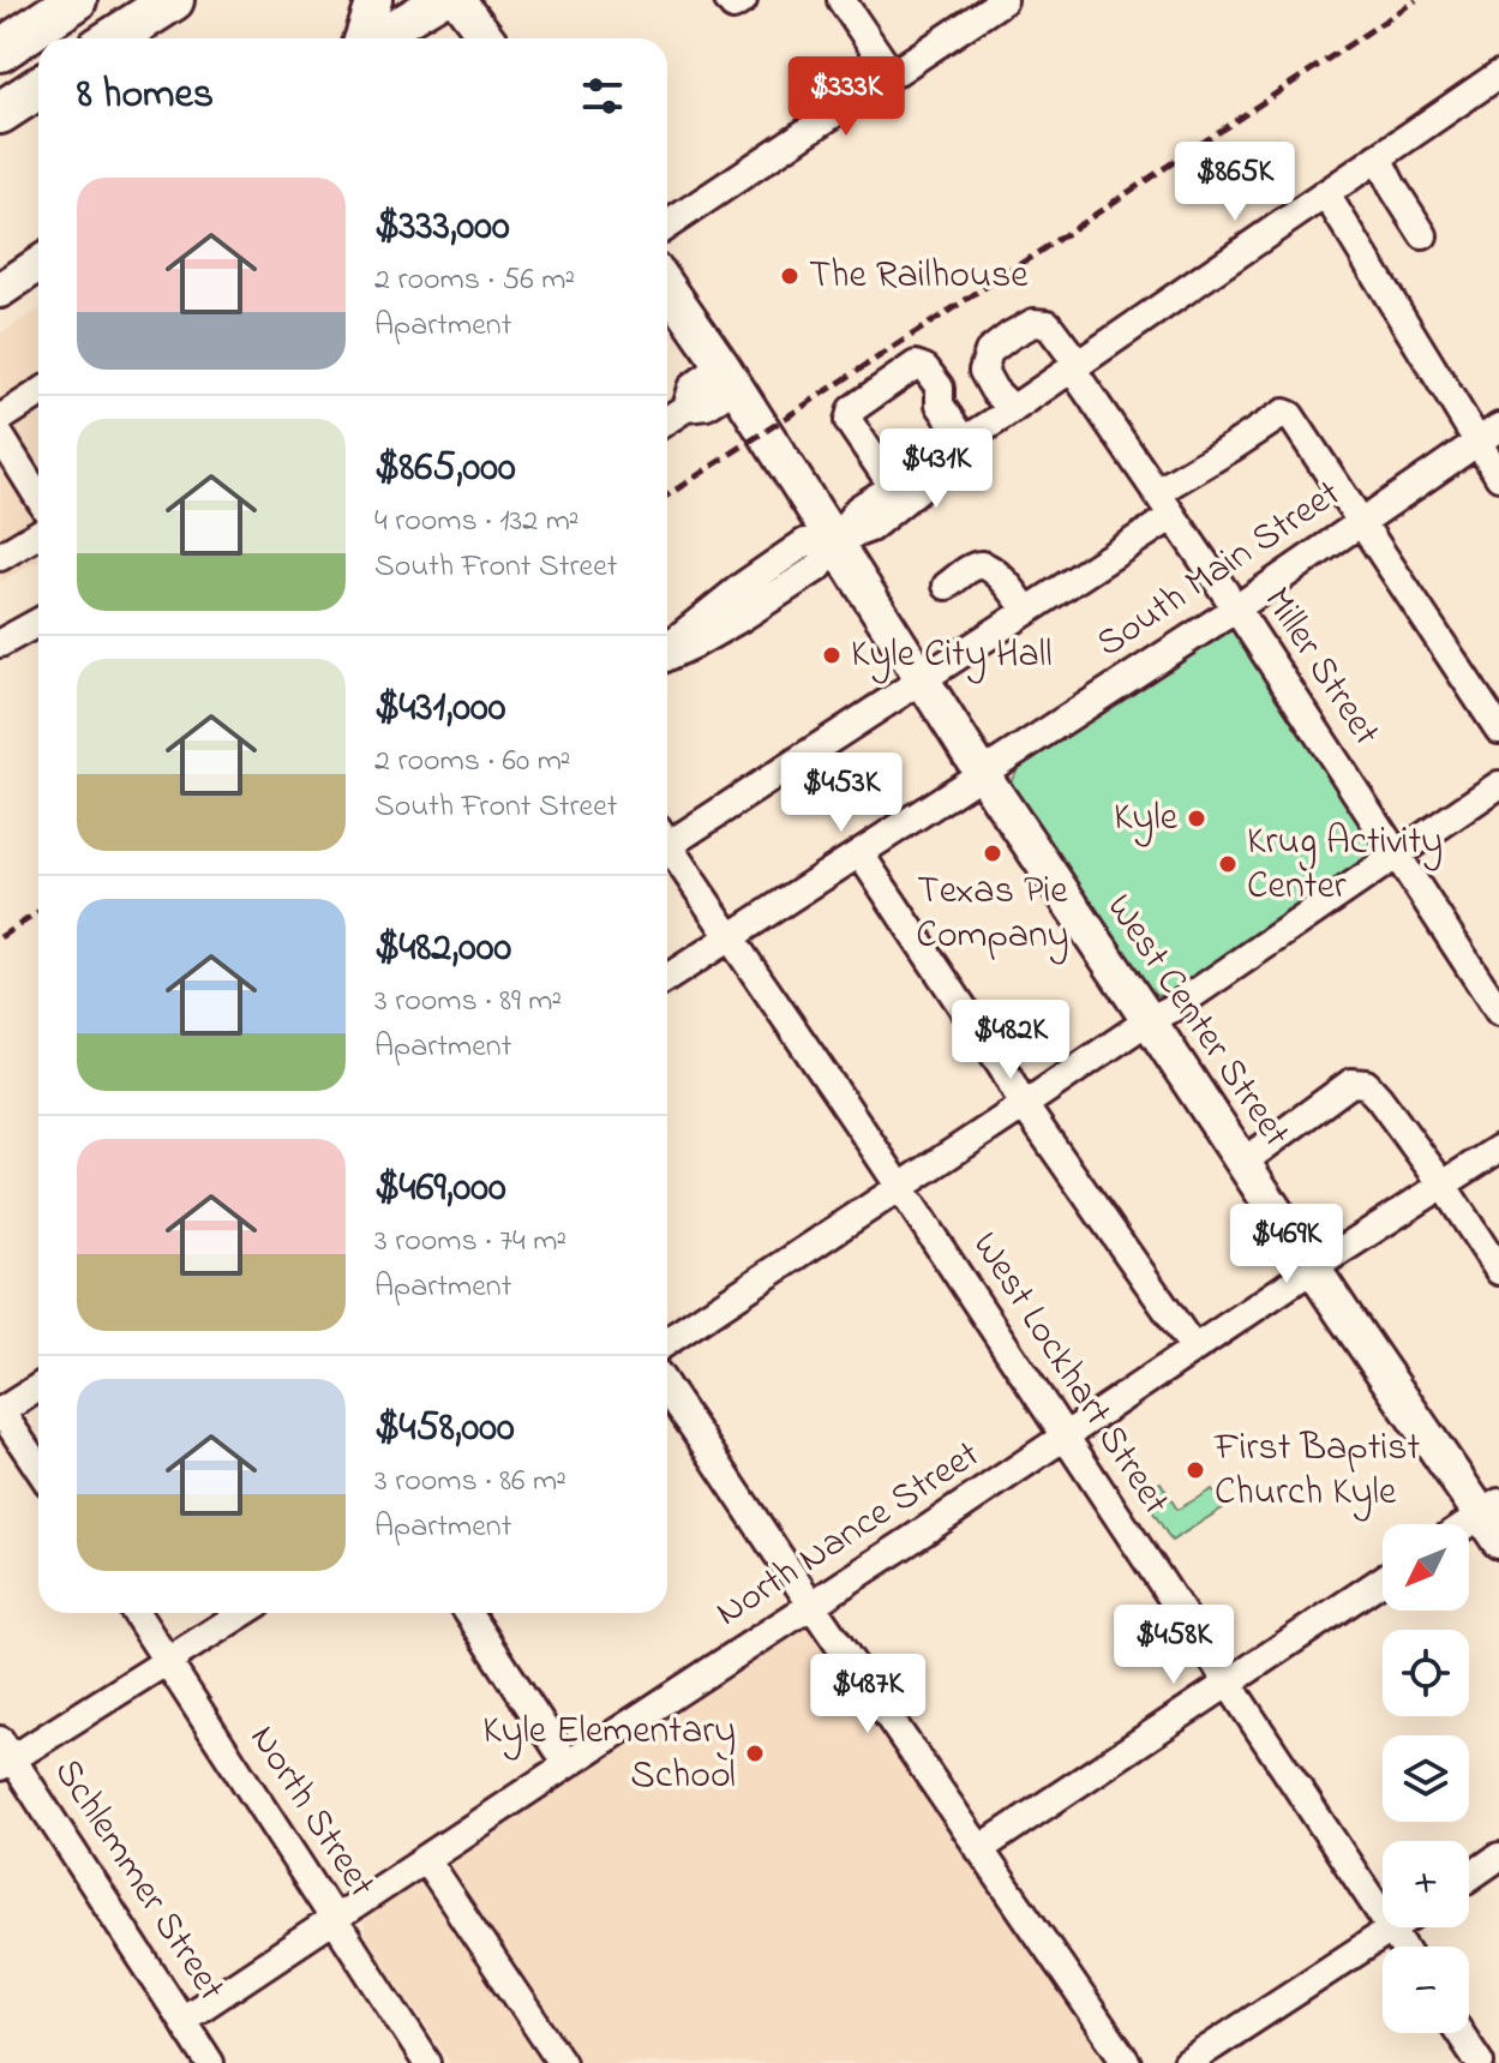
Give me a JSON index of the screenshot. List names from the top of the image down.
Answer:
{
  "streets": {
    "main road": ["West Center Street"],
    "street": [
      "South Main Street",
      "Miller Street",
      "West Lockhart Street",
      "North Nance Street",
      "North Street",
      "Schlemmer Street"
    ]
  },
  "crossings": [
    ["South Main Street", "Miller Street"],
    ["South Main Street", "West Center Street"],
    ["South Main Street", "West Lockhart Street"],
    ["West Center Street", "North Nance Street"],
    ["West Lockhart Street", "North Nance Street"],
    ["North Nance Street", "North Street"],
    ["North Nance Street", "Schlemmer Street"]
  ],
  "places": [
    "The Railhouse",
    "Kyle City Hall",
    "Kyle",
    "Texas Pie Company",
    "Krug Activity Center",
    "First Baptist Church Kyle",
    "Kyle Elementary School"
  ],
  "north": "bottom left",
  "page": {
    "heading": "8 homes",
    "price": [
      "$333K",
      "$865K",
      "$431K",
      "$453K",
      "$482K",
      "$469K",
      "$458K",
      "$487K"
    ],
    "list": [
      {
        "name": "$333,000",
        "note": "2 rooms · 56 m² · Apartment"
      },
      {
        "name": "$865,000",
        "note": "4 rooms · 132 m² · South Front Street"
      },
      {
        "name": "$431,000",
        "note": "2 rooms · 60 m² · South Front Street"
      },
      {
        "name": "$482,000",
        "note": "3 rooms · 89 m² · Apartment"
      },
      {
        "name": "$469,000",
        "note": "3 rooms · 74 m² · Apartment"
      },
      {
        "name": "$458,000",
        "note": "3 rooms · 86 m² · Apartment"
      }
    ],
    "map_buttons": ["+", "−"]
  }
}
